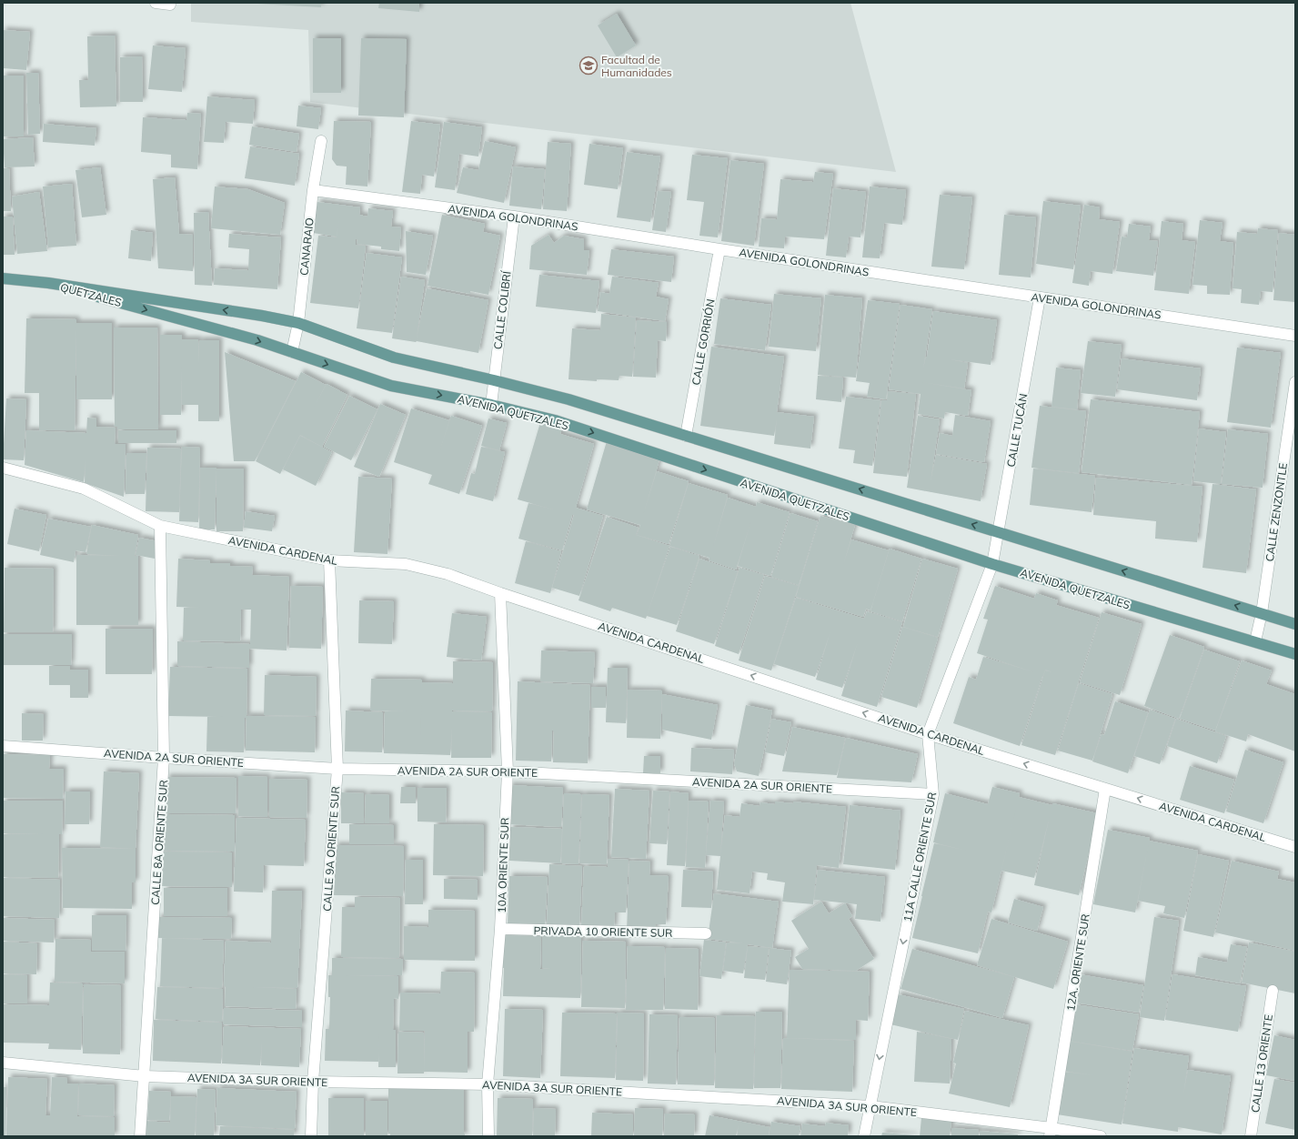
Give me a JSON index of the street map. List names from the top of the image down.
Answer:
{
  "streets": {
    "main road": ["QUETZALES", "AVENIDA QUETZALES"],
    "street": [
      "AVENIDA GOLONDRINAS",
      "CANARAIO",
      "CALLE COLIBRÍ",
      "CALLE GORRIÓN",
      "CALLE TUCÁN",
      "CALLE ZENZONTLE",
      "AVENIDA CARDENAL",
      "AVENIDA 2A SUR ORIENTE",
      "CALLE 8A ORIENTE SUR",
      "CALLE 9A ORIENTE SUR",
      "11A CALLE ORIENTE SUR",
      "10A ORIENTE SUR",
      "PRIVADA 10 ORIENTE SUR",
      "12A. ORIENTE SUR",
      "CALLE 13 ORIENTE",
      "AVENIDA 3A SUR ORIENTE"
    ]
  },
  "crossings": [
    ["AVENIDA GOLONDRINAS", "CANARAIO"],
    ["AVENIDA GOLONDRINAS", "CALLE COLIBRÍ"],
    ["AVENIDA GOLONDRINAS", "CALLE GORRIÓN"],
    ["AVENIDA GOLONDRINAS", "CALLE TUCÁN"],
    ["CANARAIO", "QUETZALES"],
    ["CANARAIO", "AVENIDA QUETZALES"],
    ["QUETZALES", "AVENIDA QUETZALES"],
    ["CALLE COLIBRÍ", "AVENIDA QUETZALES"],
    ["AVENIDA QUETZALES", "CALLE TUCÁN"],
    ["AVENIDA QUETZALES", "CALLE ZENZONTLE"],
    ["AVENIDA QUETZALES", "11A CALLE ORIENTE SUR"],
    ["CALLE TUCÁN", "11A CALLE ORIENTE SUR"],
    ["AVENIDA CARDENAL", "CALLE 8A ORIENTE SUR"],
    ["AVENIDA CARDENAL", "CALLE 9A ORIENTE SUR"],
    ["AVENIDA CARDENAL", "11A CALLE ORIENTE SUR"],
    ["AVENIDA CARDENAL", "10A ORIENTE SUR"],
    ["AVENIDA CARDENAL", "12A. ORIENTE SUR"],
    ["AVENIDA 2A SUR ORIENTE", "CALLE 8A ORIENTE SUR"],
    ["AVENIDA 2A SUR ORIENTE", "CALLE 9A ORIENTE SUR"],
    ["AVENIDA 2A SUR ORIENTE", "11A CALLE ORIENTE SUR"],
    ["AVENIDA 2A SUR ORIENTE", "10A ORIENTE SUR"],
    ["CALLE 8A ORIENTE SUR", "AVENIDA 3A SUR ORIENTE"],
    ["CALLE 9A ORIENTE SUR", "AVENIDA 3A SUR ORIENTE"],
    ["11A CALLE ORIENTE SUR", "AVENIDA 3A SUR ORIENTE"],
    ["10A ORIENTE SUR", "PRIVADA 10 ORIENTE SUR"],
    ["10A ORIENTE SUR", "AVENIDA 3A SUR ORIENTE"],
    ["12A. ORIENTE SUR", "AVENIDA 3A SUR ORIENTE"]
  ],
  "one_way": ["AVENIDA CARDENAL", "11A CALLE ORIENTE SUR"],
  "places": {
    "school or university": ["Facultad de Humanidades"]
  }
}
